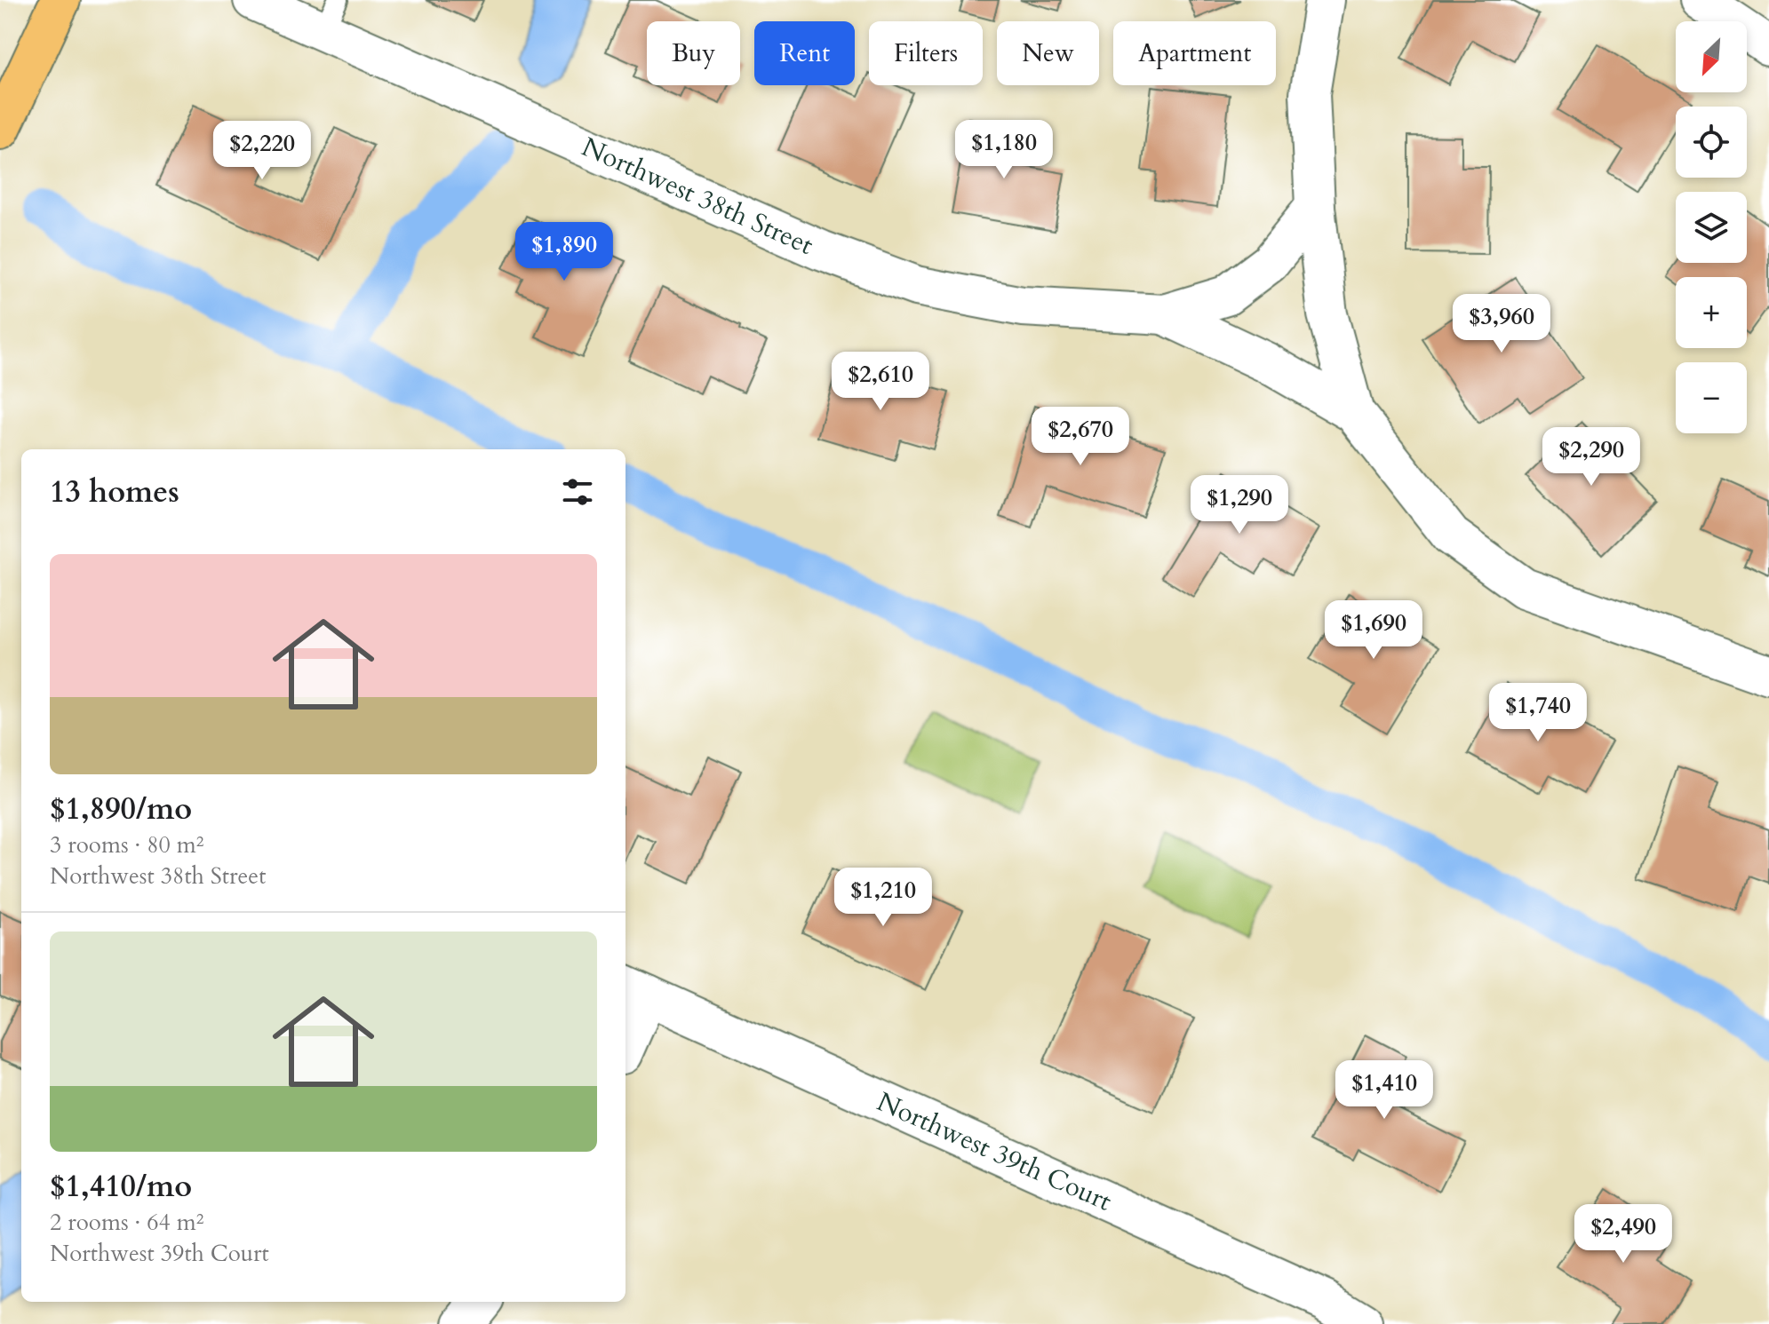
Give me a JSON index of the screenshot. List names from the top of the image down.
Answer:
{
  "streets": {
    "street": ["Northwest 38th Street", "Northwest 39th Court"]
  },
  "north": "bottom left",
  "page": {
    "map_buttons": ["+", "−"],
    "chip": [
      "Buy",
      "Rent",
      "Filters",
      "New",
      "Apartment"
    ],
    "price": [
      "$1,180",
      "$2,220",
      "$1,890",
      "$3,960",
      "$2,610",
      "$2,670",
      "$2,290",
      "$1,290",
      "$1,690",
      "$1,740",
      "$1,210",
      "$1,410",
      "$2,490"
    ],
    "heading": "13 homes",
    "list": [
      {
        "name": "$1,890/mo",
        "note": "3 rooms · 80 m² · Northwest 38th Street"
      },
      {
        "name": "$1,410/mo",
        "note": "2 rooms · 64 m² · Northwest 39th Court"
      }
    ]
  }
}
